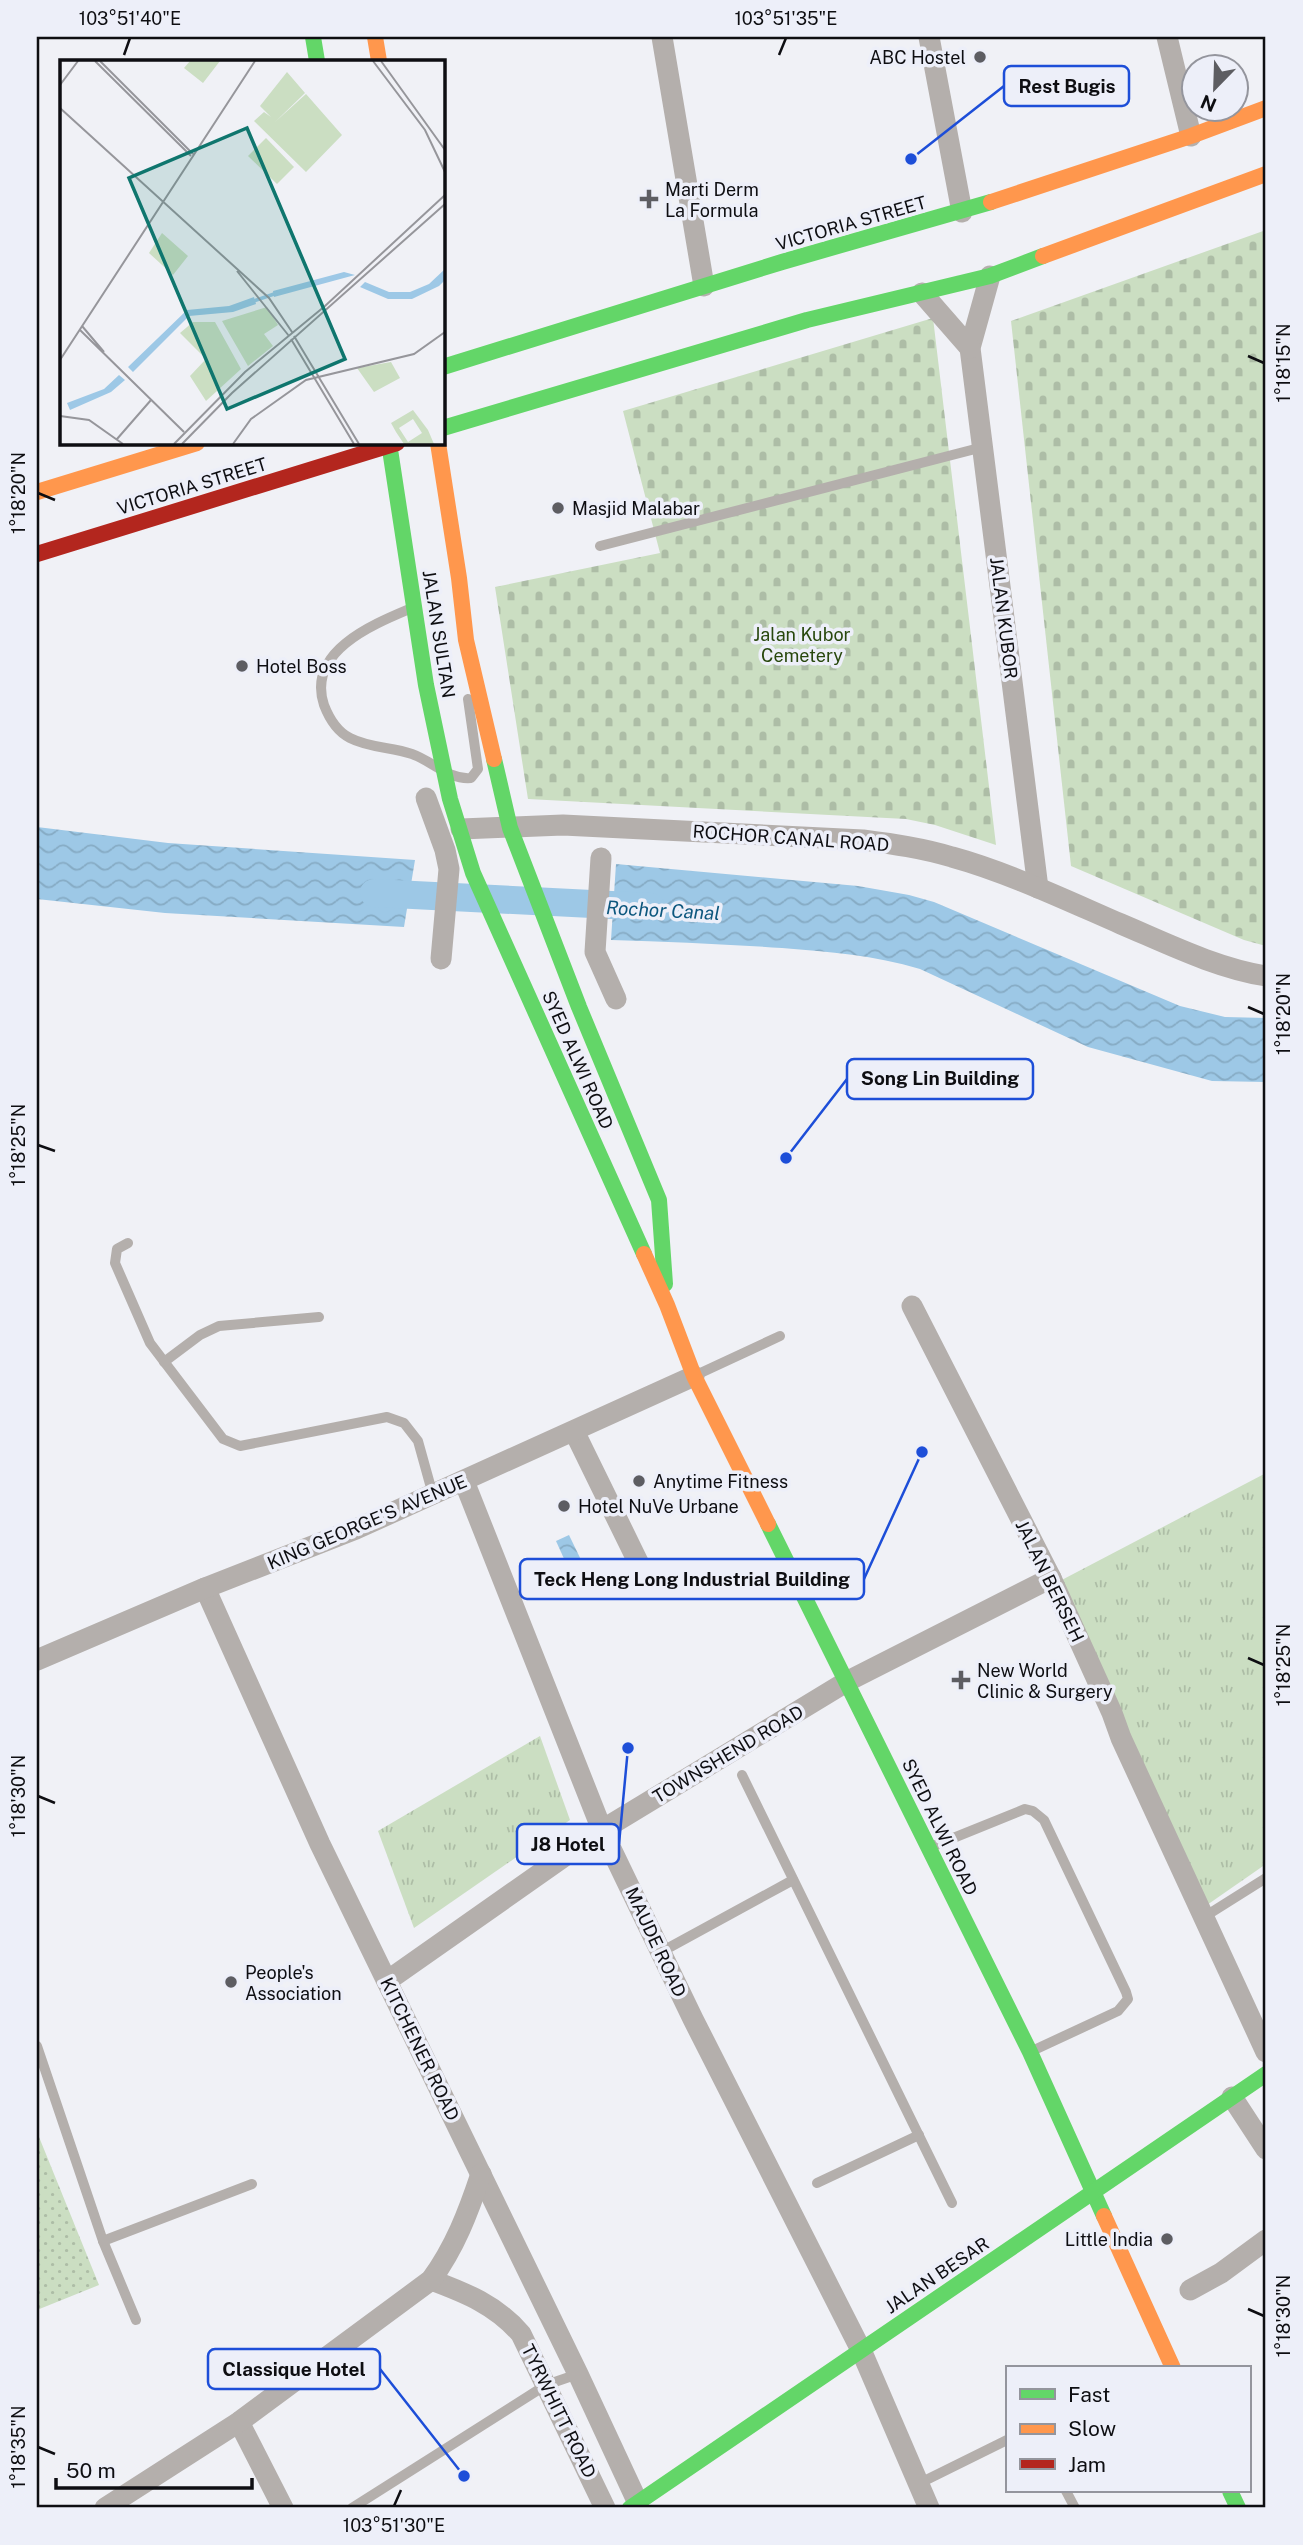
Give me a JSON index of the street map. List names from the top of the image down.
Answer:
{
  "streets": {
    "main road": [
      "VICTORIA STREET",
      "JALAN SULTAN",
      "SYED ALWI ROAD",
      "JALAN BESAR"
    ],
    "street": [
      "JALAN KUBOR",
      "ROCHOR CANAL ROAD",
      "KING GEORGE'S AVENUE",
      "JALAN BERSEH",
      "TOWNSHEND ROAD",
      "MAUDE ROAD",
      "KITCHENER ROAD",
      "TYRWHITT ROAD"
    ]
  },
  "crossings": [
    ["VICTORIA STREET", "JALAN SULTAN"],
    ["JALAN KUBOR", "ROCHOR CANAL ROAD"],
    ["JALAN SULTAN", "ROCHOR CANAL ROAD"],
    ["JALAN SULTAN", "SYED ALWI ROAD"],
    ["ROCHOR CANAL ROAD", "SYED ALWI ROAD"],
    ["SYED ALWI ROAD", "KING GEORGE'S AVENUE"],
    ["SYED ALWI ROAD", "TOWNSHEND ROAD"],
    ["SYED ALWI ROAD", "JALAN BESAR"],
    ["KING GEORGE'S AVENUE", "MAUDE ROAD"],
    ["KING GEORGE'S AVENUE", "KITCHENER ROAD"],
    ["JALAN BERSEH", "TOWNSHEND ROAD"],
    ["TOWNSHEND ROAD", "MAUDE ROAD"],
    ["TOWNSHEND ROAD", "KITCHENER ROAD"],
    ["MAUDE ROAD", "JALAN BESAR"],
    ["KITCHENER ROAD", "JALAN BESAR"]
  ],
  "water": ["Rochor Canal"],
  "parks": ["Jalan Kubor Cemetery"],
  "places": {
    "other": [
      "ABC Hostel",
      "Rest Bugis",
      "Masjid Malabar",
      "Hotel Boss",
      "Song Lin Building",
      "Teck Heng Long Industrial Building",
      "Anytime Fitness",
      "Hotel NuVe Urbane",
      "J8 Hotel",
      "People's Association",
      "Little India",
      "Classique Hotel"
    ],
    "health": ["Marti Derm La Formula", "New World Clinic & Surgery"]
  },
  "legend": ["Fast", "Slow", "Jam"],
  "scale_bar": "50 m",
  "north": "bottom left",
  "coordinates": [
    "103°51'40\"E",
    "103°51'35\"E",
    "1°18'15\"N",
    "1°18'20\"N",
    "1°18'25\"N",
    "1°18'30\"N",
    "1°18'35\"N",
    "103°51'30\"E"
  ]
}
